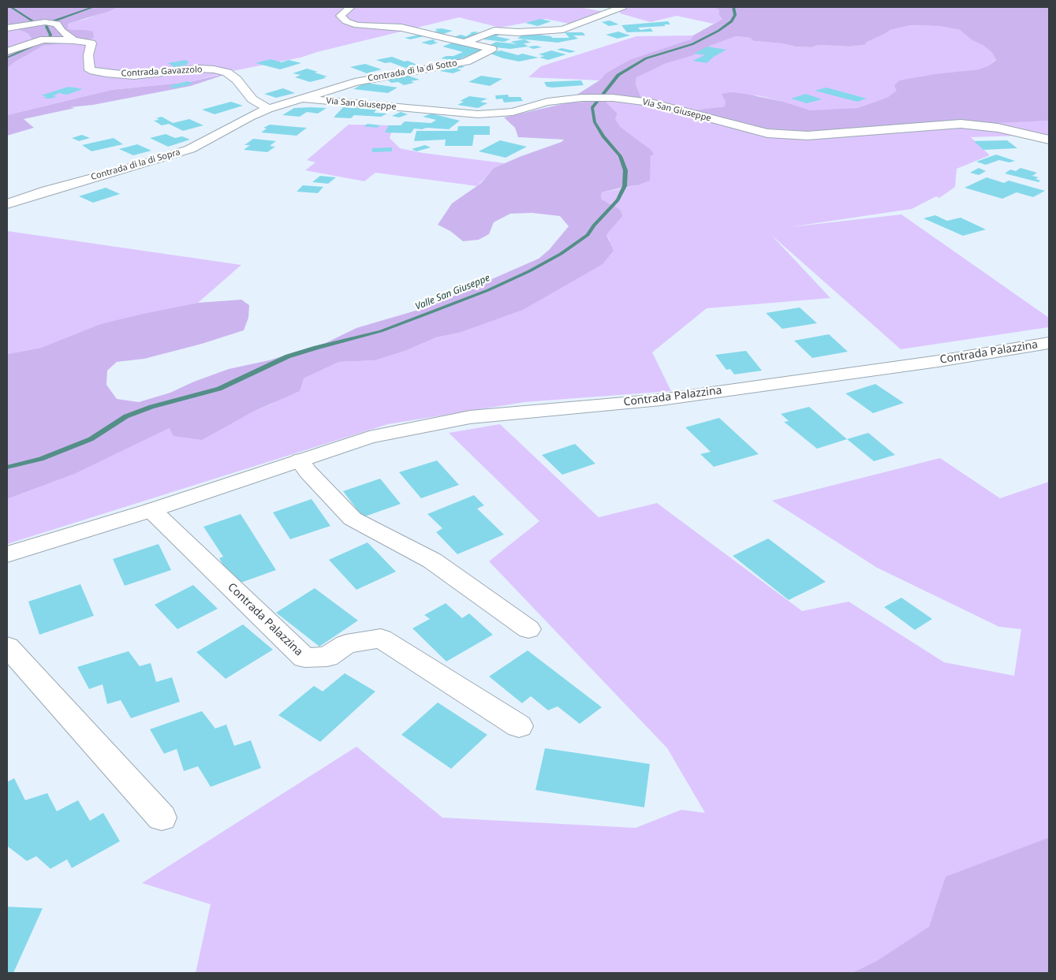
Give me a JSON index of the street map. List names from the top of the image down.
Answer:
{
  "streets": {
    "street": [
      "Contrada di la di Sotto",
      "Contrada Gavazzolo",
      "Via San Giuseppe",
      "Contrada di la di Sopra",
      "Contrada Palazzina"
    ]
  },
  "crossings": [
    ["Contrada di la di Sotto", "Via San Giuseppe"],
    ["Contrada di la di Sotto", "Contrada di la di Sopra"],
    ["Contrada Gavazzolo", "Contrada di la di Sopra"],
    ["Via San Giuseppe", "Contrada di la di Sopra"]
  ],
  "water": ["Valle San Giuseppe"]
}
